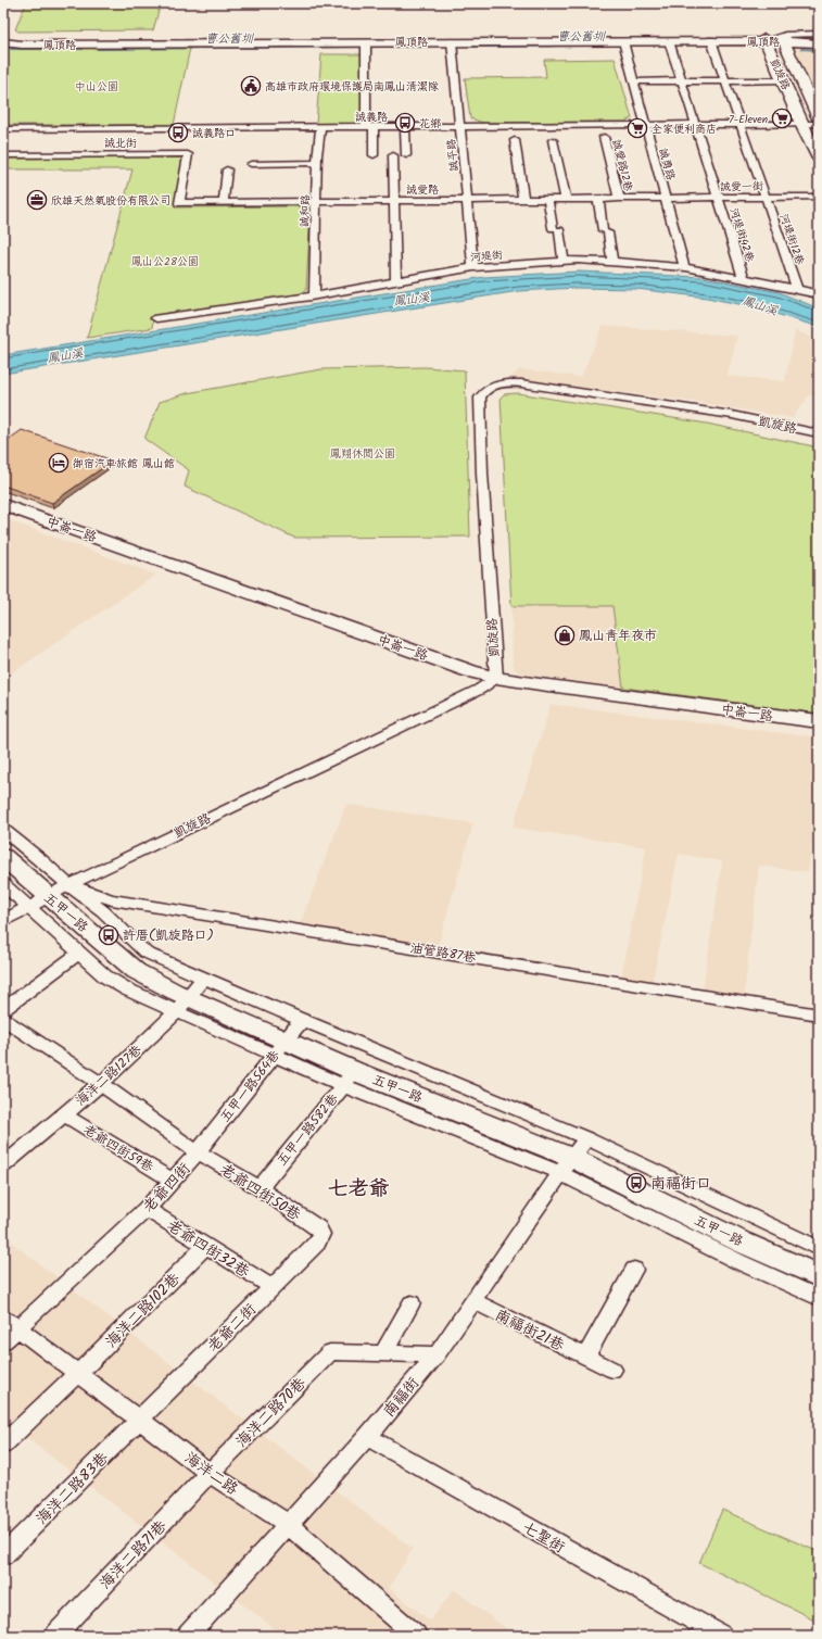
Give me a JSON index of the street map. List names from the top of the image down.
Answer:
{
  "streets": {
    "main road": [
      "鳳頂路",
      "凱旋路",
      "中崙一路",
      "五甲一路"
    ],
    "street": [
      "誠義路",
      "誠北街",
      "誠平路",
      "誠勇路",
      "誠愛路12巷",
      "誠愛一街",
      "誠愛路",
      "誠和路",
      "河堤街42巷",
      "河堤街12巷",
      "河堤街",
      "油管路87巷",
      "海洋二路127巷",
      "五甲一路564巷",
      "五甲一路582巷",
      "老爺四街59巷",
      "老爺四街",
      "老爺四街50巷",
      "老爺四街32巷",
      "海洋二路102巷",
      "老爺二街",
      "南福街21巷",
      "南福街",
      "海洋二路70巷",
      "海洋二路",
      "海洋二路83巷",
      "七聖街",
      "海洋二路71巷"
    ]
  },
  "crossings": [
    ["鳳頂路", "凱旋路"],
    ["鳳頂路", "誠平路"],
    ["鳳頂路", "誠勇路"],
    ["鳳頂路", "河堤街42巷"],
    ["鳳頂路", "河堤街12巷"],
    ["凱旋路", "誠義路"],
    ["凱旋路", "中崙一路"],
    ["凱旋路", "五甲一路"],
    ["凱旋路", "油管路87巷"],
    ["誠義路", "誠平路"],
    ["誠義路", "誠勇路"],
    ["誠義路", "誠和路"],
    ["誠義路", "河堤街42巷"],
    ["誠義路", "河堤街12巷"],
    ["誠北街", "誠愛路"],
    ["誠平路", "誠愛路"],
    ["誠平路", "河堤街"],
    ["誠勇路", "誠愛一街"],
    ["誠勇路", "誠愛路"],
    ["誠勇路", "河堤街"],
    ["誠愛路12巷", "誠愛路"],
    ["誠愛一街", "誠愛路"],
    ["誠愛一街", "河堤街42巷"],
    ["誠愛一街", "河堤街12巷"],
    ["誠愛路", "誠和路"],
    ["誠和路", "河堤街"],
    ["河堤街42巷", "河堤街"],
    ["河堤街12巷", "河堤街"],
    ["五甲一路", "油管路87巷"],
    ["五甲一路", "海洋二路127巷"],
    ["五甲一路", "五甲一路564巷"],
    ["五甲一路", "五甲一路582巷"],
    ["五甲一路", "南福街"],
    ["海洋二路127巷", "老爺四街59巷"],
    ["海洋二路127巷", "老爺四街"],
    ["五甲一路564巷", "老爺四街"],
    ["五甲一路564巷", "老爺四街50巷"],
    ["五甲一路582巷", "老爺四街50巷"],
    ["老爺四街59巷", "老爺四街"],
    ["老爺四街", "老爺四街50巷"],
    ["老爺四街", "老爺四街32巷"],
    ["老爺四街", "海洋二路"],
    ["老爺四街50巷", "老爺二街"],
    ["老爺四街32巷", "海洋二路102巷"],
    ["老爺四街32巷", "老爺二街"],
    ["海洋二路102巷", "海洋二路"],
    ["老爺二街", "海洋二路"],
    ["老爺二街", "海洋二路83巷"],
    ["南福街21巷", "南福街"],
    ["南福街", "海洋二路"],
    ["南福街", "七聖街"],
    ["海洋二路70巷", "海洋二路"],
    ["海洋二路70巷", "海洋二路71巷"],
    ["海洋二路", "海洋二路83巷"],
    ["海洋二路", "海洋二路71巷"]
  ],
  "districts": ["七老爺"],
  "water": ["曹公舊圳", "鳳山溪"],
  "parks": ["中山公園", "鳳山公28公園", "鳳翔休閒公園"],
  "places": {
    "public building": ["高雄市政府環境保護局南鳳山清潔隊"],
    "supermarket": ["7-Eleven", "全家便利商店"],
    "bus stop": [
      "花鄉",
      "誠義路口",
      "許厝(凱旋路口)",
      "南福街口"
    ],
    "office": ["欣雄天然氣股份有限公司"],
    "hotel": ["御宿汽車旅館 鳳山館"],
    "shop": ["鳳山青年夜市"]
  }
}
